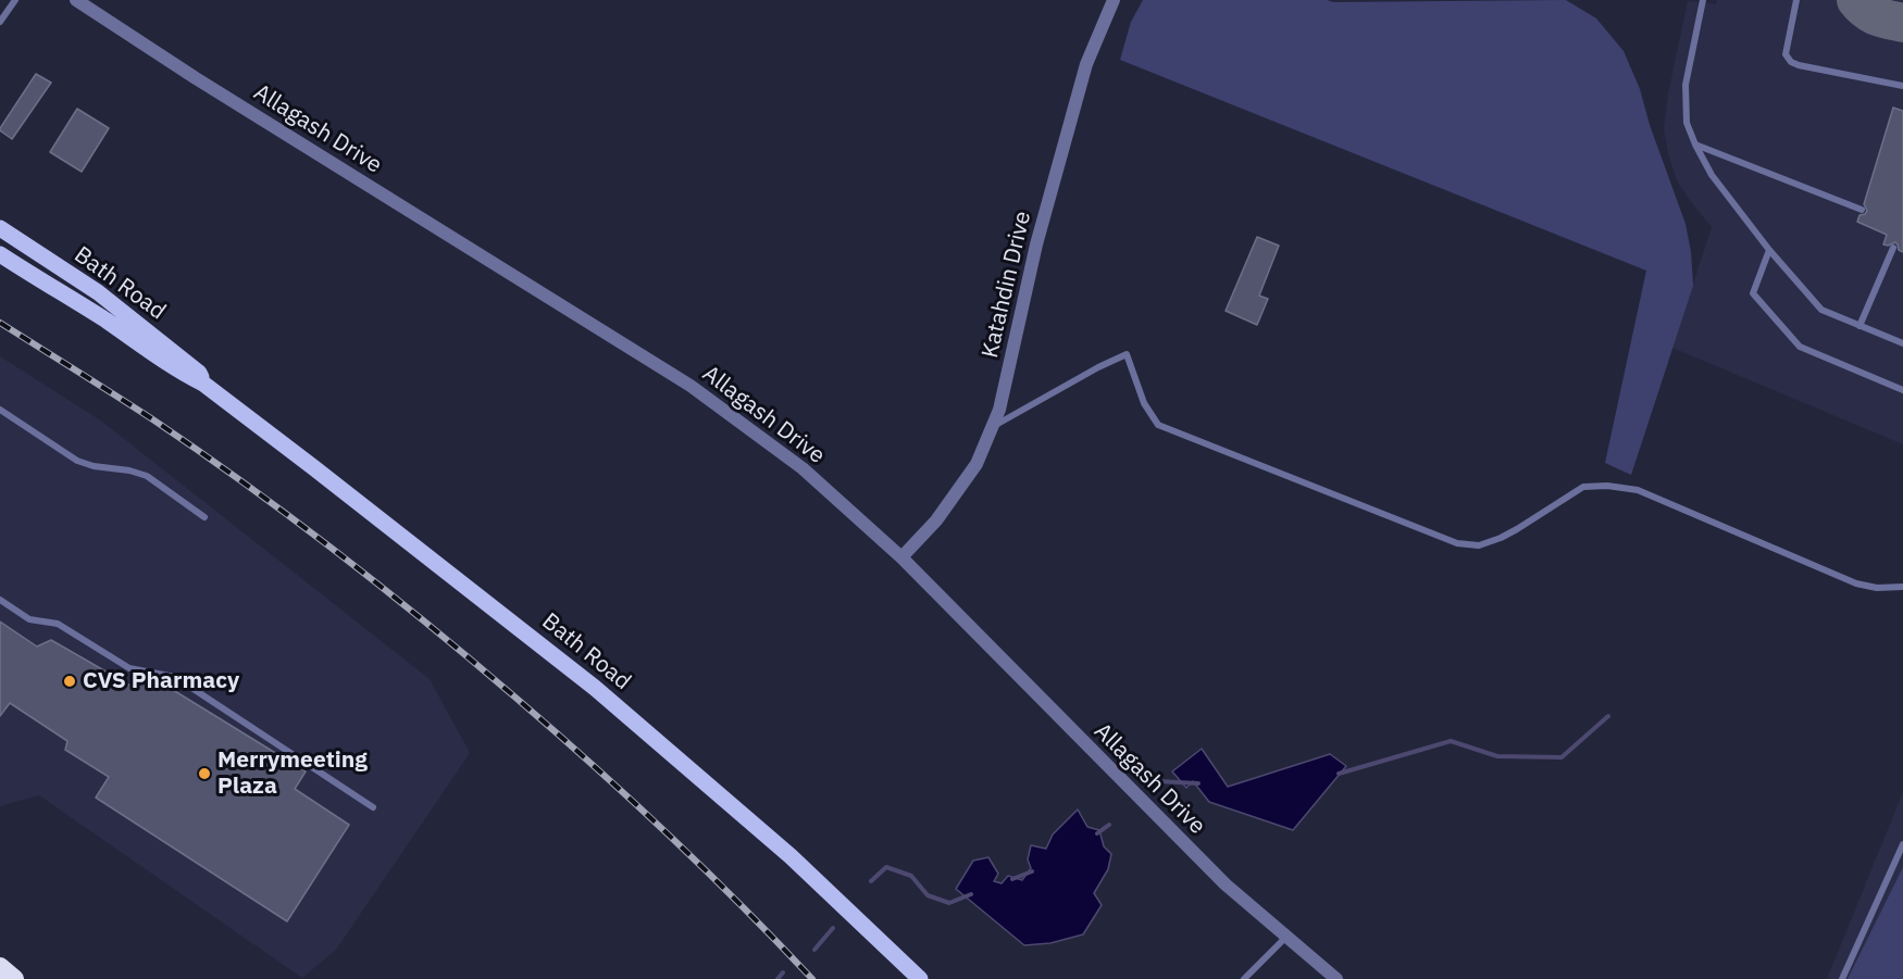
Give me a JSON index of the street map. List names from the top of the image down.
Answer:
{
  "streets": {
    "main road": ["Bath Road"],
    "street": ["Allagash Drive", "Katahdin Drive"]
  },
  "crossings": [
    ["Allagash Drive", "Katahdin Drive"]
  ],
  "places": ["CVS Pharmacy", "Merrymeeting Plaza"]
}
